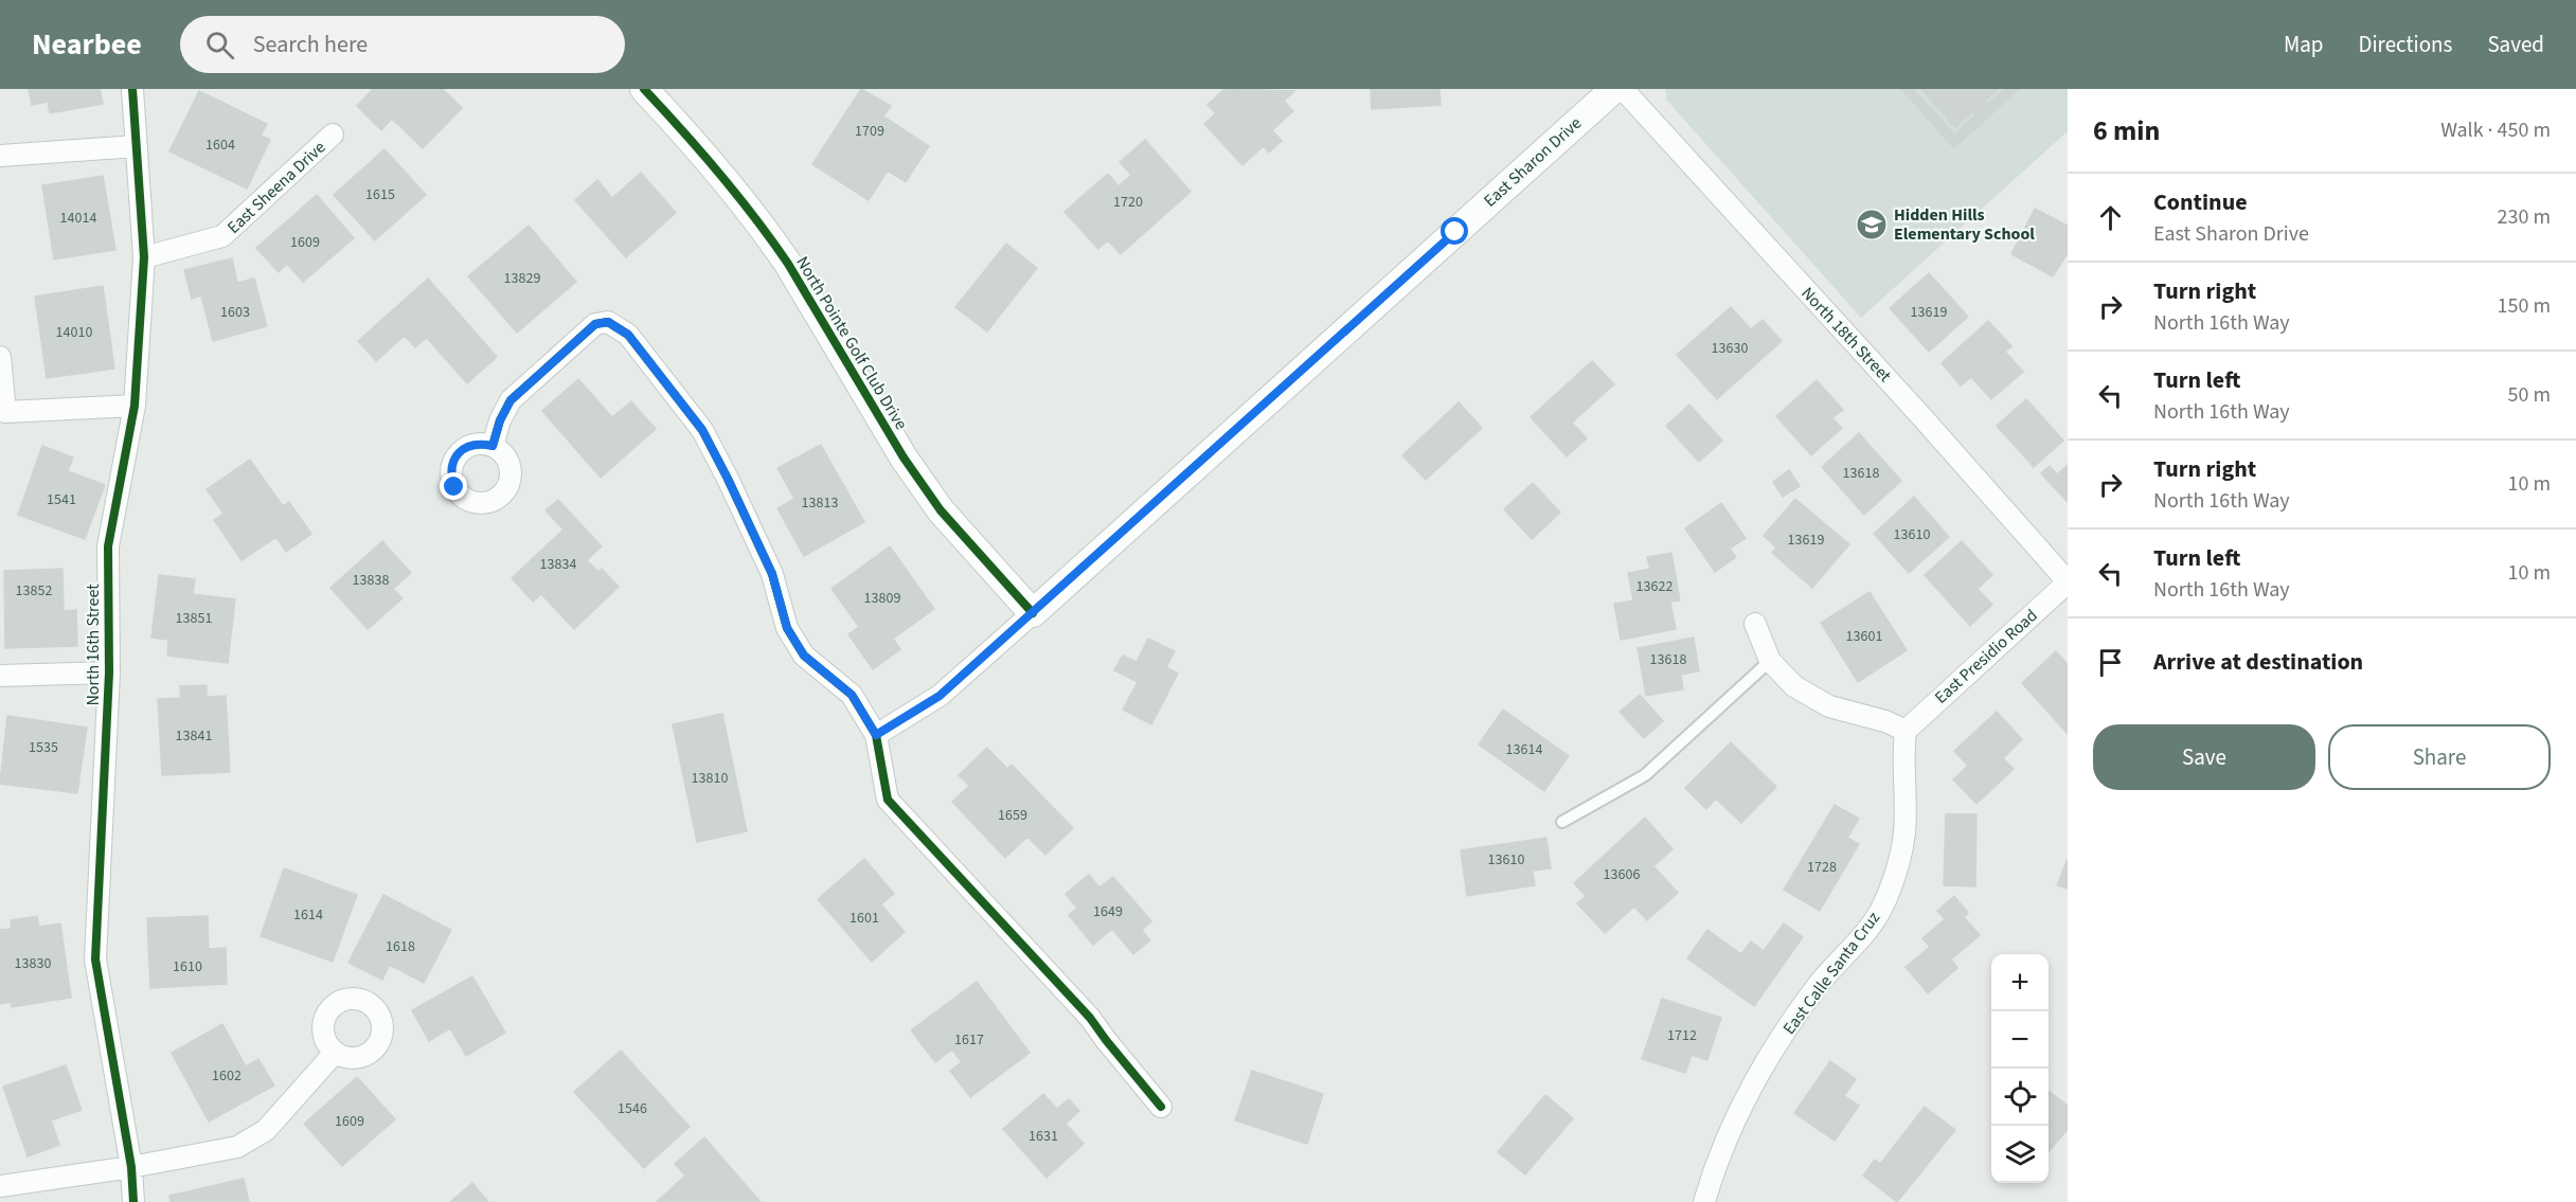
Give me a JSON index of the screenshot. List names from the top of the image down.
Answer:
{
  "streets": {
    "street": [
      "East Sharon Drive",
      "East Sheena Drive",
      "North 18th Street",
      "North Pointe Golf Club Drive",
      "North 16th Street",
      "East Presidio Road",
      "East Calle Santa Cruz"
    ]
  },
  "crossings": [
    ["East Sharon Drive", "North Pointe Golf Club Drive"],
    ["East Sheena Drive", "North 16th Street"],
    ["North 18th Street", "East Presidio Road"],
    ["East Presidio Road", "East Calle Santa Cruz"]
  ],
  "places": {
    "school or university": ["Hidden Hills Elementary School"]
  },
  "house_numbers": [
    "1709",
    "1604",
    "1615",
    "1720",
    "14014",
    "1609",
    "13829",
    "1603",
    "13619",
    "14010",
    "13630",
    "13618",
    "1541",
    "13813",
    "13610",
    "13619",
    "13834",
    "13838",
    "13622",
    "13852",
    "13809",
    "13851",
    "13601",
    "13618",
    "13841",
    "1535",
    "13614",
    "13810",
    "1659",
    "13610",
    "1728",
    "13606",
    "1649",
    "1614",
    "1601",
    "1618",
    "13830",
    "1610",
    "1712",
    "1617",
    "1602",
    "1546",
    "1609",
    "1631"
  ],
  "page": {
    "header": "Nearbee",
    "search": "Search here",
    "nav": ["Map", "Directions", "Saved"],
    "heading": ["6 min", "Walk · 450 m"],
    "list": [
      ["Continue", "East Sharon Drive", "230 m"],
      ["Turn right", "North 16th Way", "150 m"],
      ["Turn left", "North 16th Way", "50 m"],
      ["Turn right", "North 16th Way", "10 m"],
      ["Turn left", "North 16th Way", "10 m"],
      "Arrive at destination"
    ],
    "buttons": ["Save", "Share"],
    "map_buttons": ["+", "−"]
  }
}
